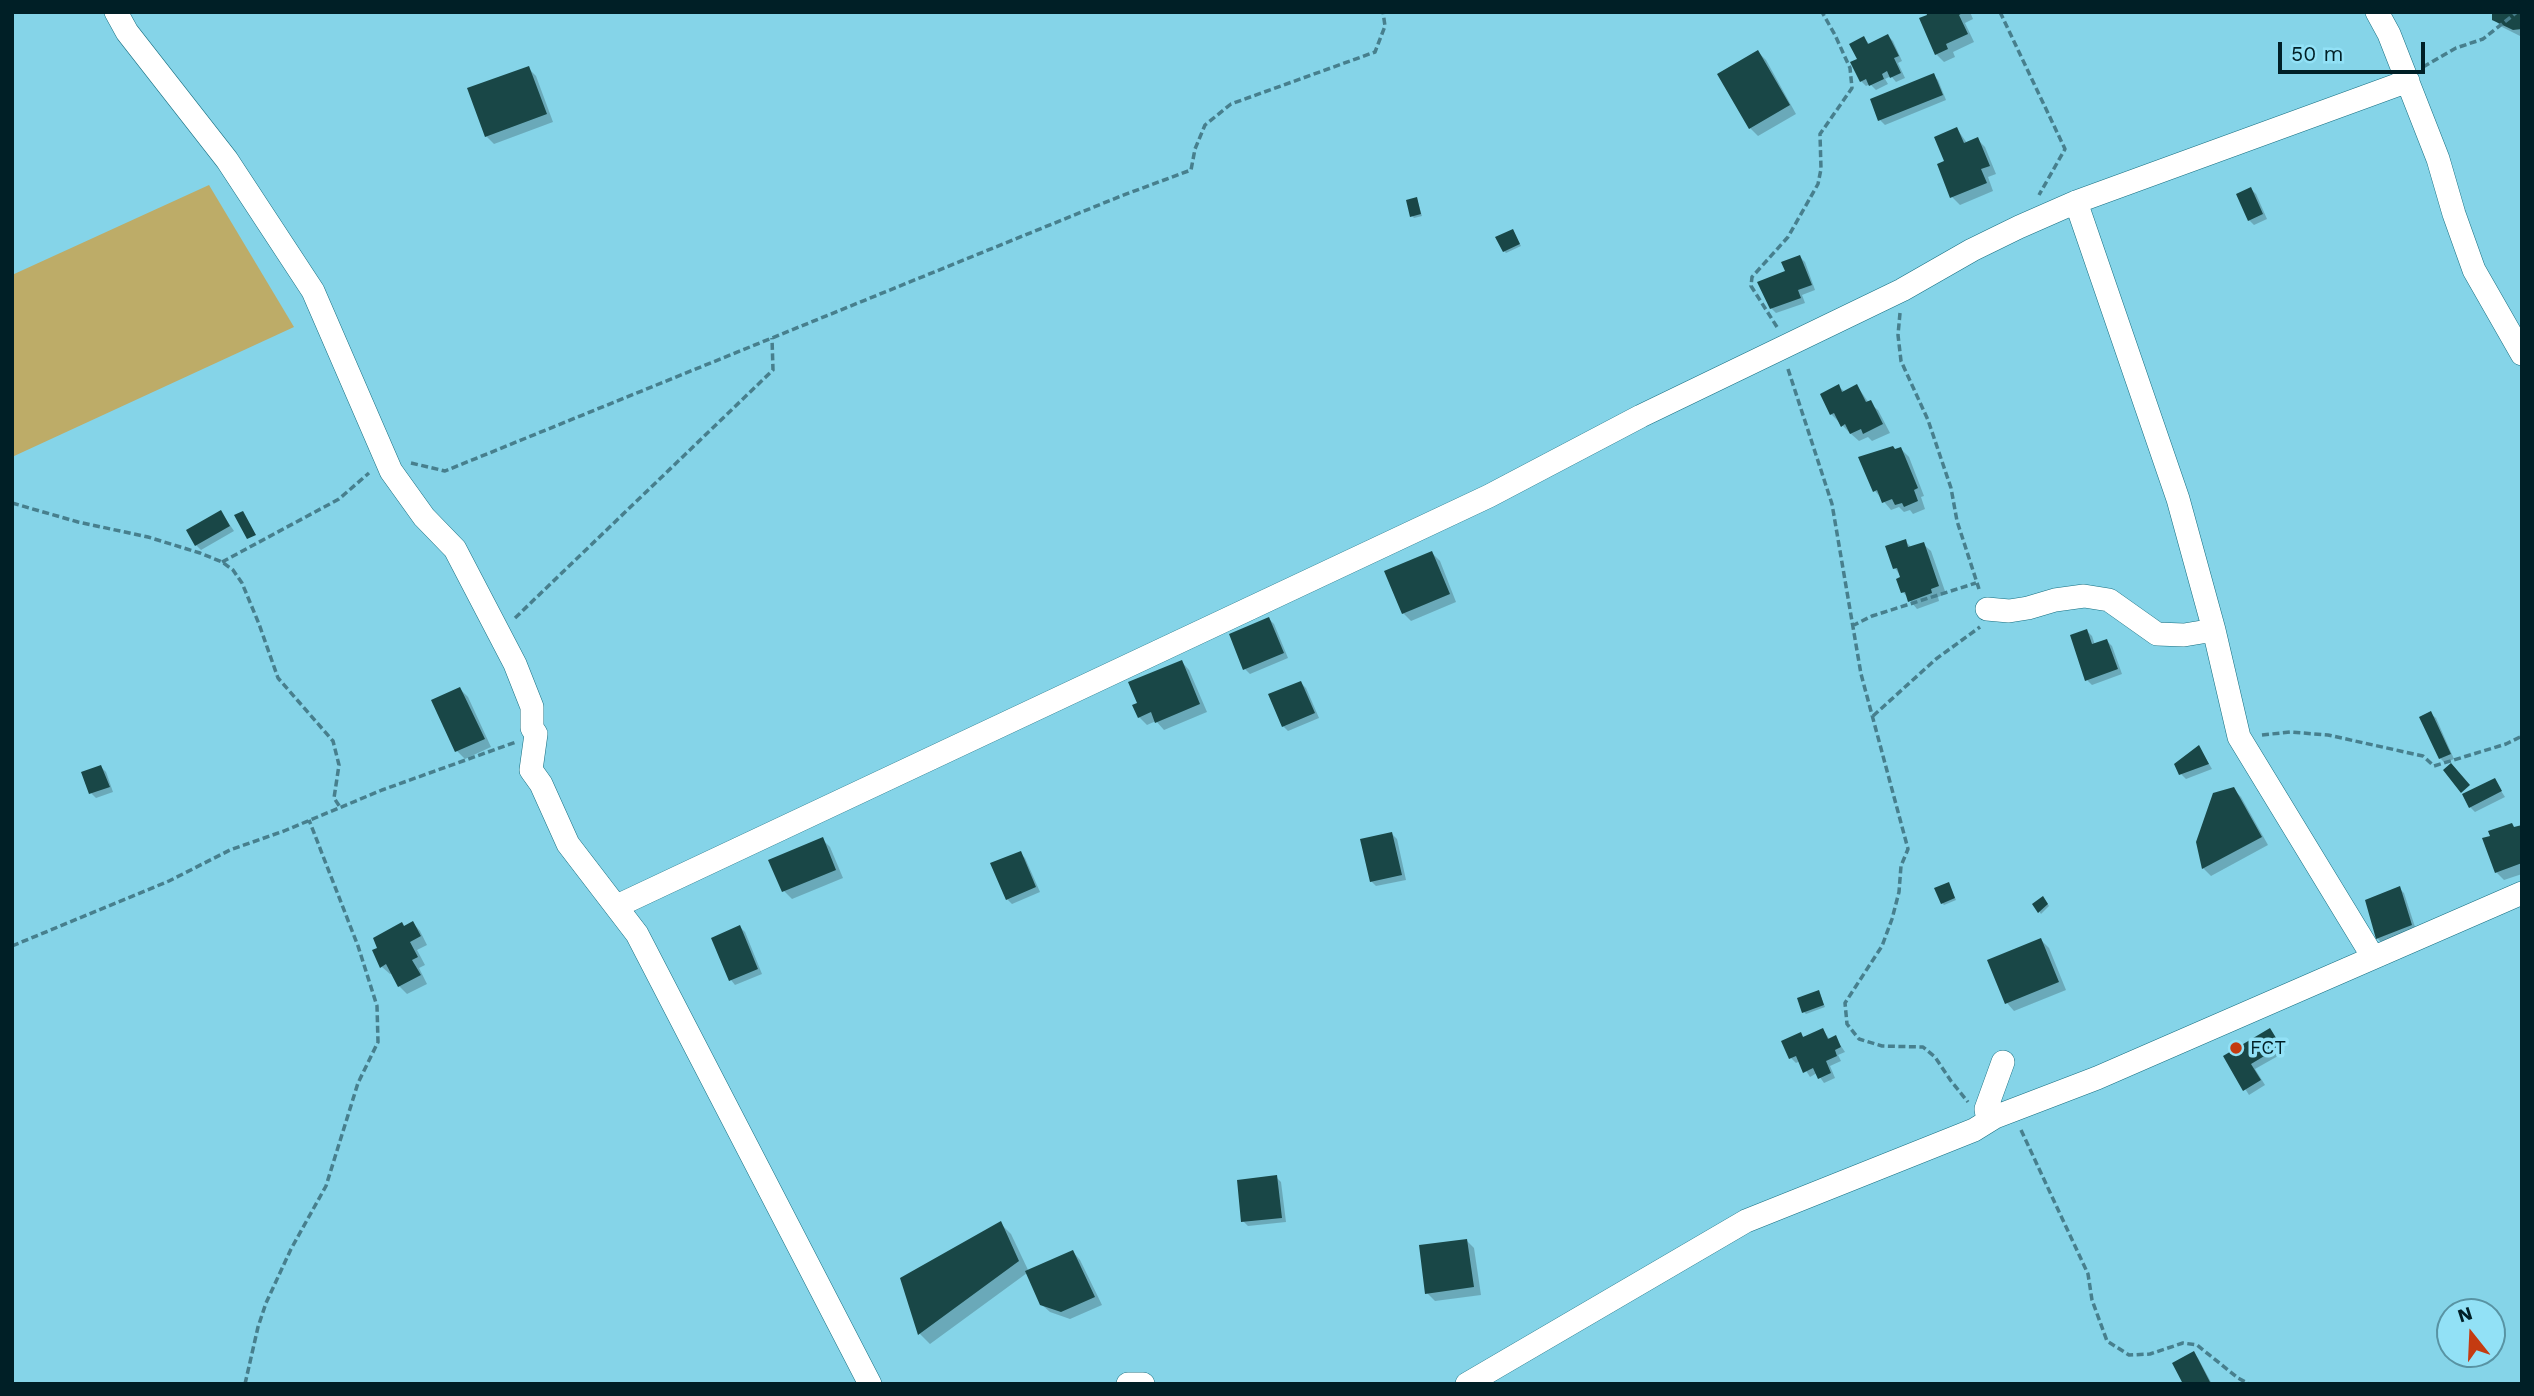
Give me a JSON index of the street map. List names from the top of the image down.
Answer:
{
  "places": ["FCT"],
  "scale_bar": "50 m",
  "north": "top"
}
